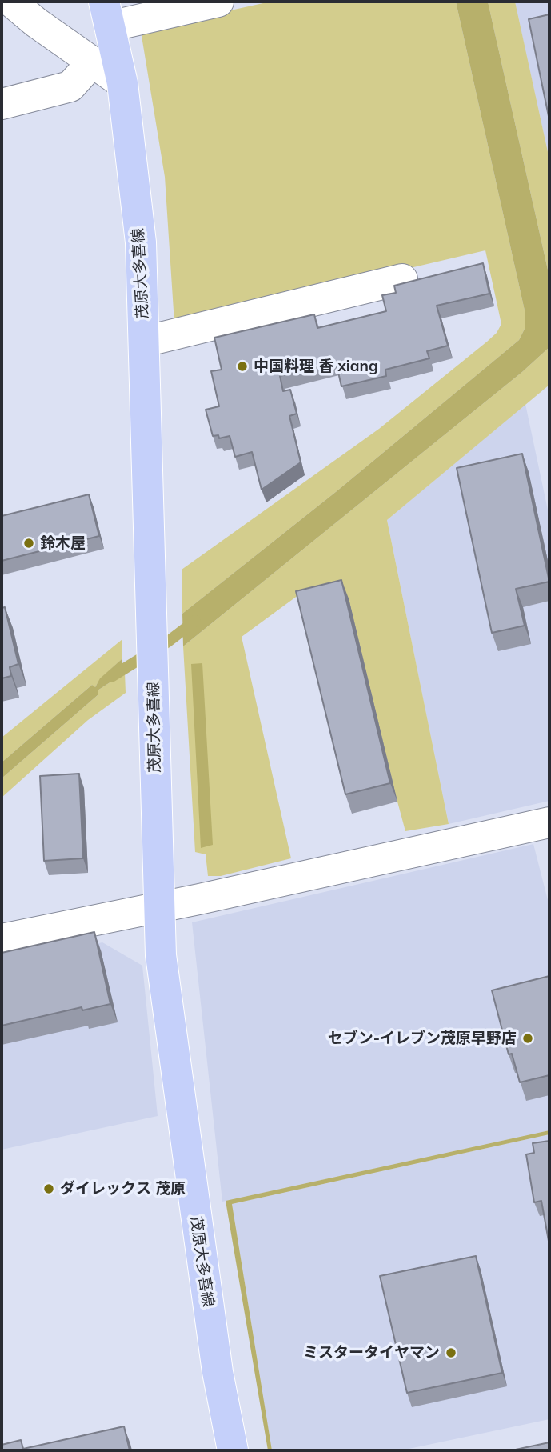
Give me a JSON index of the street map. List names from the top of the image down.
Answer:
{
  "streets": {
    "main road": ["茂原大多喜線"]
  },
  "places": [
    "中国料理 香 xiang",
    "鈴木屋",
    "セブン-イレブン茂原早野店",
    "ダイレックス 茂原",
    "ミスタータイヤマン"
  ]
}
